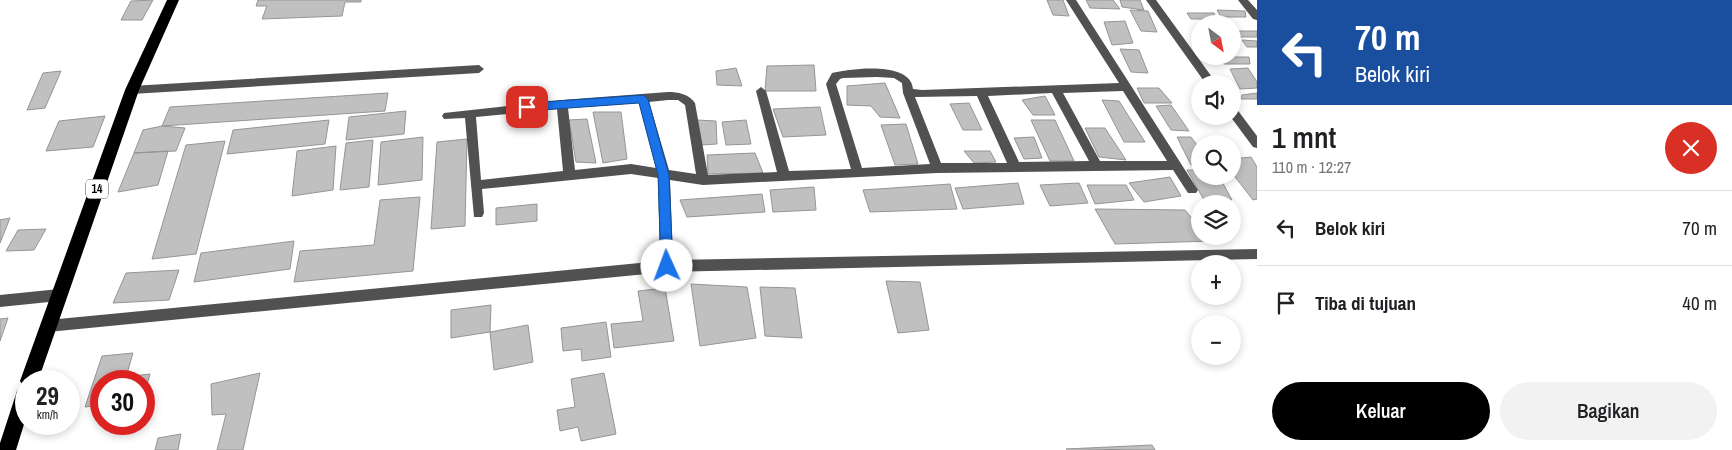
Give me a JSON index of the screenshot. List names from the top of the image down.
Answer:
{
  "streets": {
    "highway": ["14"]
  },
  "north": "bottom right",
  "page": {
    "turn": ["70 m", "Belok kiri"],
    "map_buttons": ["+", "−"],
    "heading": ["1 mnt", "110 m · 12:27"],
    "list": [
      {
        "name": "Belok kiri",
        "value": "70 m"
      },
      {
        "name": "Tiba di tujuan",
        "value": "40 m"
      }
    ],
    "speed": "29 km/h",
    "limit": "30",
    "buttons": ["Keluar", "Bagikan"]
  }
}
